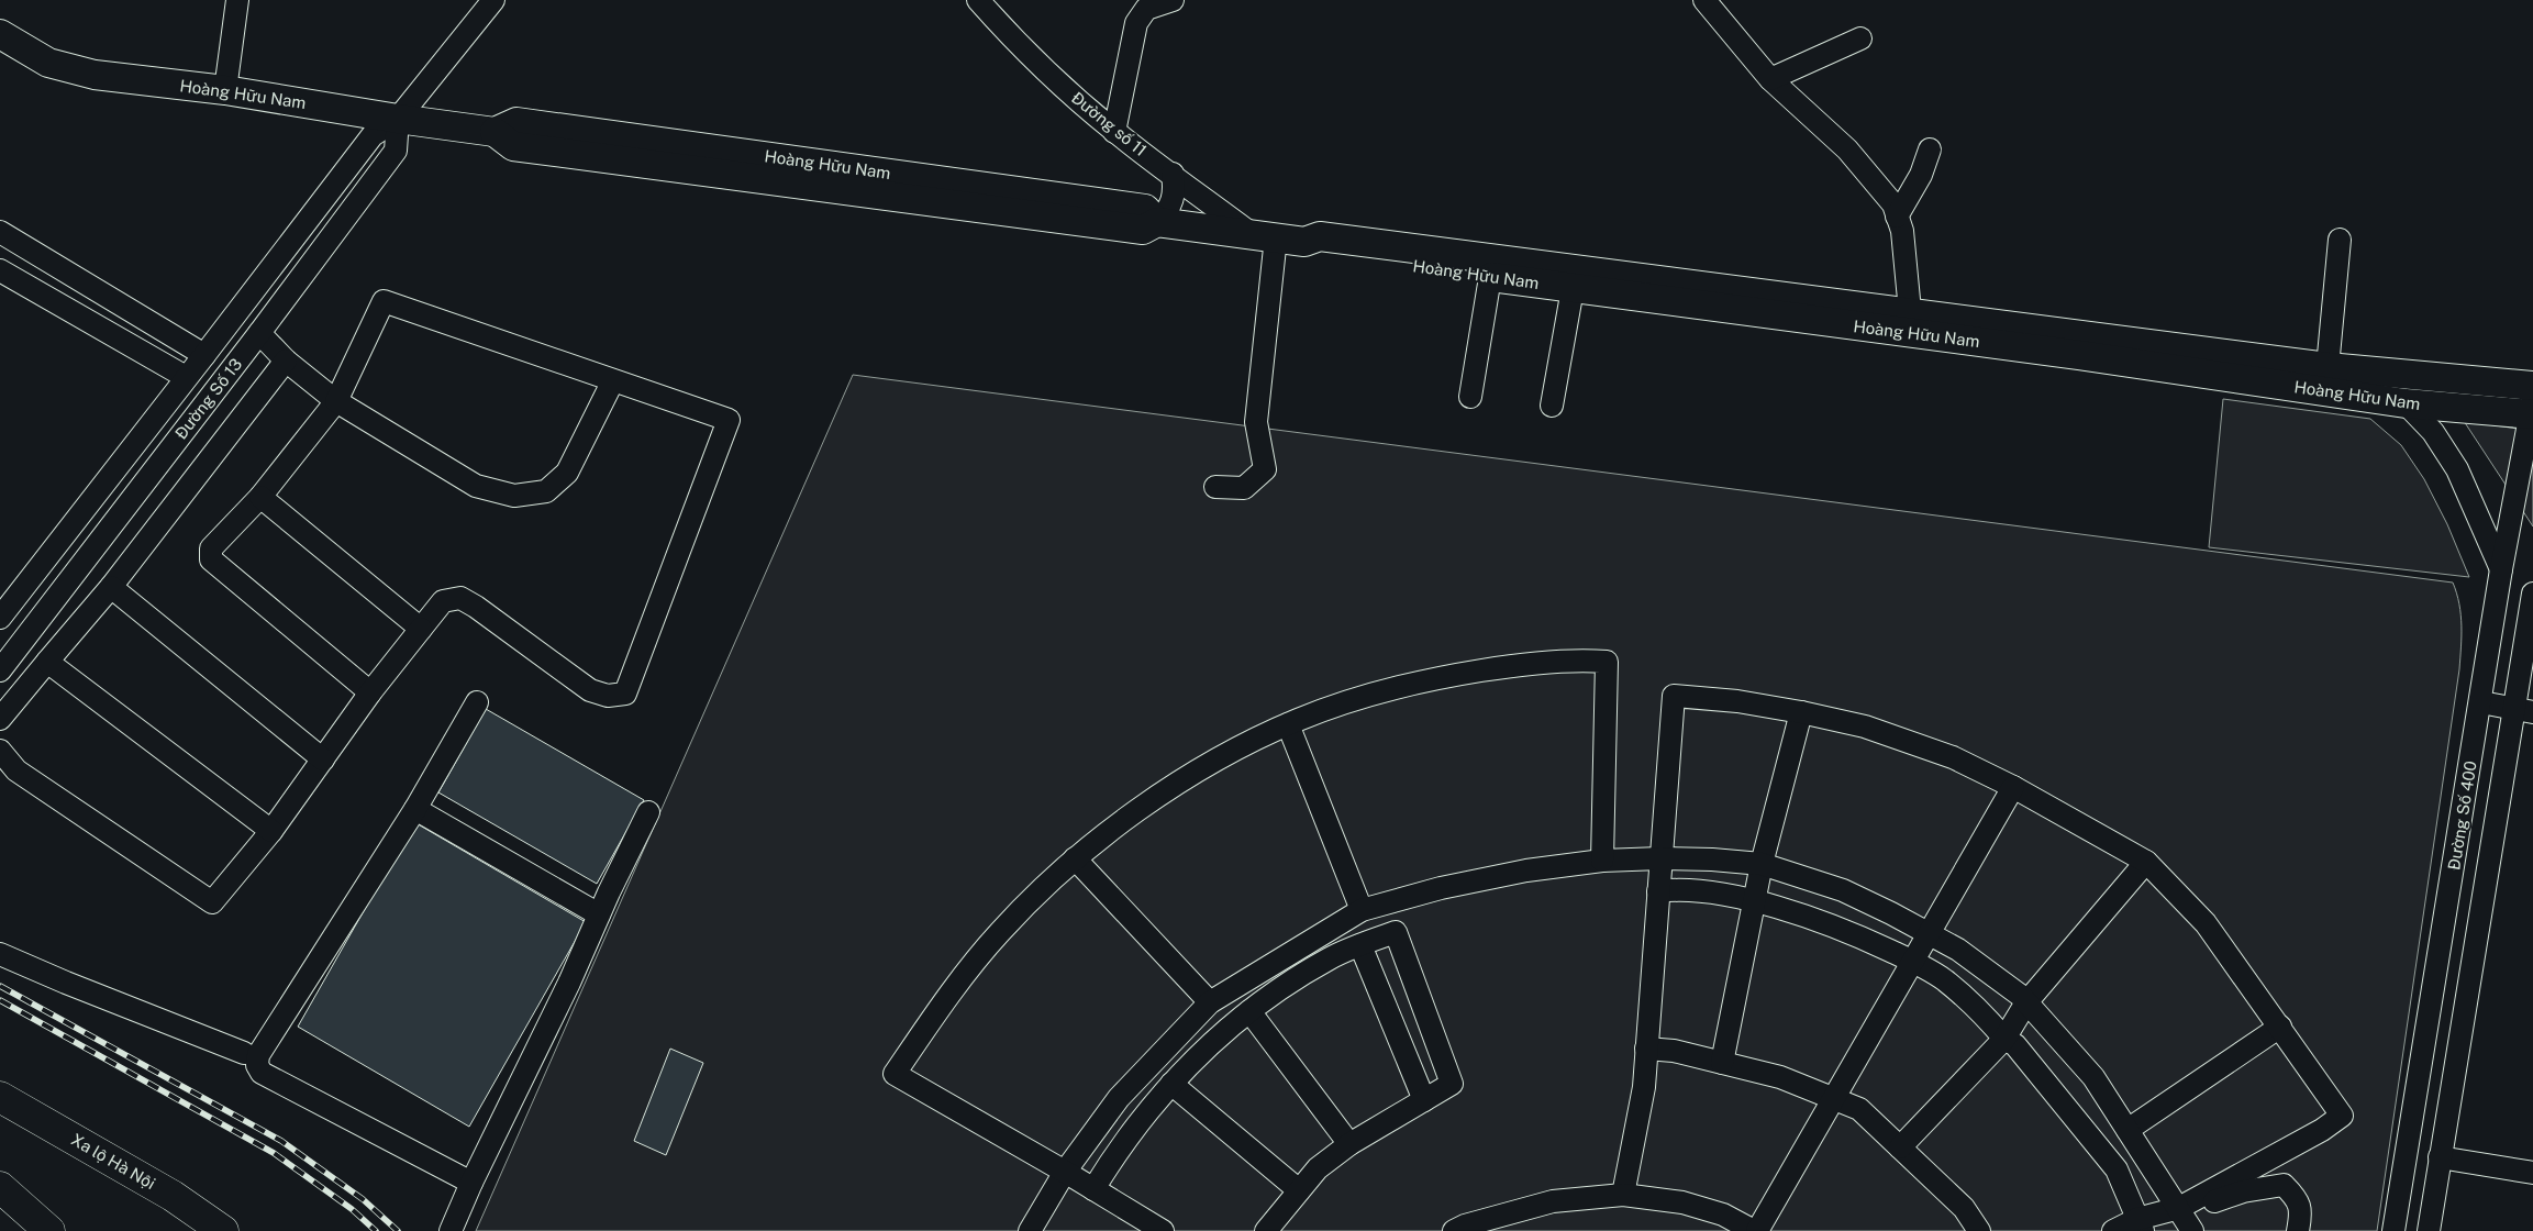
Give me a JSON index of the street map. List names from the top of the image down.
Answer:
{
  "streets": {
    "highway": ["Xa lộ Hà Nội"],
    "main road": ["Hoàng Hữu Nam"],
    "street": ["Đường số 11", "Đường Số 13", "Đường Số 400"]
  },
  "crossings": [
    ["Hoàng Hữu Nam", "Đường số 11"],
    ["Hoàng Hữu Nam", "Đường Số 13"],
    ["Hoàng Hữu Nam", "Đường Số 400"]
  ]
}
